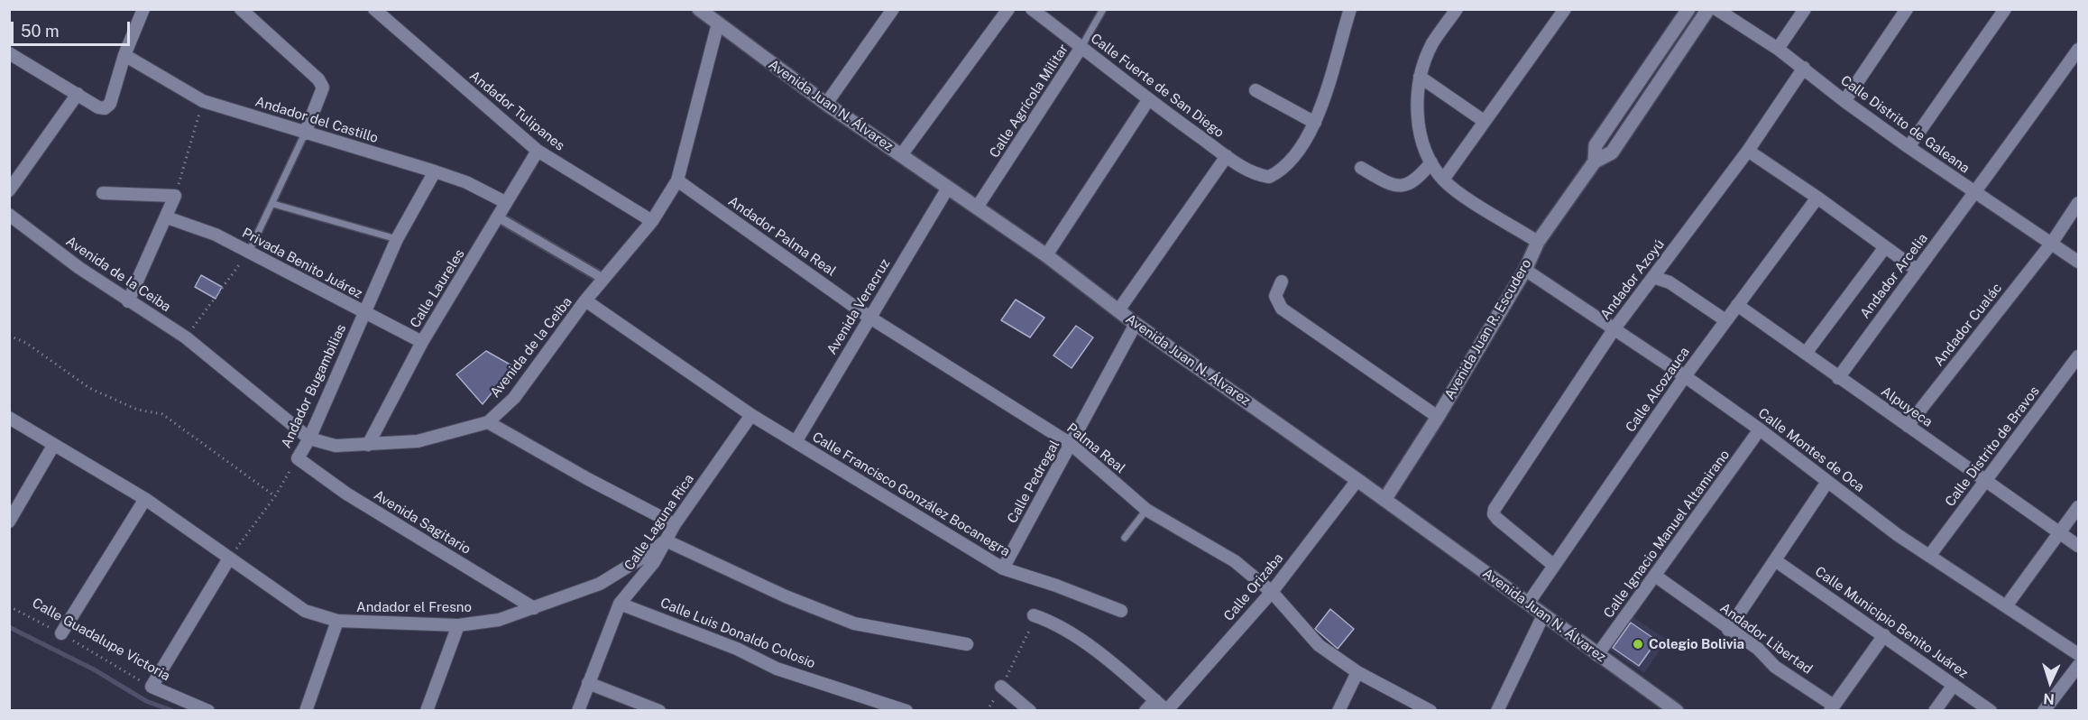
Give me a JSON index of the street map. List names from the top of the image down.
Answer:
{
  "streets": {
    "main road": ["Avenida Juan N. Álvarez", "Avenida Juan R. Escudero"],
    "street": [
      "Calle Fuerte de San Diego",
      "Calle Agrícola Militar",
      "Andador Tulipanes",
      "Andador del Castillo",
      "Calle Distrito de Galeana",
      "Andador Palma Real",
      "Privada Benito Juárez",
      "Avenida de la Ceiba",
      "Andador Arcelia",
      "Andador Azoyú",
      "Calle Laureles",
      "Avenida Veracruz",
      "Andador Cualác",
      "Andador Bugambilias",
      "Calle Alcozauca",
      "Alpuyeca",
      "Calle Distrito de Bravos",
      "Palma Real",
      "Calle Montes de Oca",
      "Calle Pedregal",
      "Calle Francisco González Bocanegra",
      "Avenida Sagitario",
      "Calle Laguna Rica",
      "Calle Ignacio Manuel Altamirano",
      "Calle Orizaba",
      "Andador el Fresno",
      "Calle Municipio Benito Juárez",
      "Calle Luis Donaldo Colosio",
      "Andador Libertad",
      "Calle Guadalupe Victoria"
    ]
  },
  "crossings": [
    ["Calle Fuerte de San Diego", "Calle Agrícola Militar"],
    ["Calle Agrícola Militar", "Avenida Juan N. Álvarez"],
    ["Avenida Juan N. Álvarez", "Avenida de la Ceiba"],
    ["Avenida Juan N. Álvarez", "Avenida Veracruz"],
    ["Avenida Juan N. Álvarez", "Avenida Juan R. Escudero"],
    ["Avenida Juan N. Álvarez", "Calle Alcozauca"],
    ["Avenida Juan N. Álvarez", "Calle Pedregal"],
    ["Avenida Juan N. Álvarez", "Calle Ignacio Manuel Altamirano"],
    ["Avenida Juan N. Álvarez", "Calle Orizaba"],
    ["Andador Tulipanes", "Avenida de la Ceiba"],
    ["Andador Tulipanes", "Calle Laureles"],
    ["Andador del Castillo", "Calle Laureles"],
    ["Andador del Castillo", "Andador Bugambilias"],
    ["Calle Distrito de Galeana", "Andador Arcelia"],
    ["Calle Distrito de Galeana", "Andador Azoyú"],
    ["Calle Distrito de Galeana", "Andador Cualác"],
    ["Andador Palma Real", "Avenida de la Ceiba"],
    ["Andador Palma Real", "Avenida Veracruz"],
    ["Andador Palma Real", "Palma Real"],
    ["Privada Benito Juárez", "Calle Laureles"],
    ["Privada Benito Juárez", "Andador Bugambilias"],
    ["Avenida de la Ceiba", "Calle Laureles"],
    ["Avenida de la Ceiba", "Andador Bugambilias"],
    ["Avenida de la Ceiba", "Calle Francisco González Bocanegra"],
    ["Andador Arcelia", "Alpuyeca"],
    ["Andador Azoyú", "Calle Alcozauca"],
    ["Andador Azoyú", "Calle Montes de Oca"],
    ["Avenida Veracruz", "Palma Real"],
    ["Avenida Veracruz", "Calle Francisco González Bocanegra"],
    ["Andador Cualác", "Alpuyeca"],
    ["Avenida Juan R. Escudero", "Calle Montes de Oca"],
    ["Andador Bugambilias", "Avenida Sagitario"],
    ["Andador Bugambilias", "Andador el Fresno"],
    ["Calle Alcozauca", "Alpuyeca"],
    ["Calle Alcozauca", "Calle Montes de Oca"],
    ["Alpuyeca", "Calle Distrito de Bravos"],
    ["Calle Distrito de Bravos", "Calle Montes de Oca"],
    ["Palma Real", "Calle Pedregal"],
    ["Palma Real", "Calle Orizaba"],
    ["Calle Montes de Oca", "Calle Ignacio Manuel Altamirano"],
    ["Calle Pedregal", "Calle Francisco González Bocanegra"],
    ["Calle Francisco González Bocanegra", "Calle Laguna Rica"],
    ["Avenida Sagitario", "Andador el Fresno"],
    ["Calle Laguna Rica", "Andador el Fresno"],
    ["Calle Laguna Rica", "Calle Luis Donaldo Colosio"],
    ["Calle Ignacio Manuel Altamirano", "Andador Libertad"]
  ],
  "places": ["Colegio Bolivia"],
  "scale_bar": "50 m",
  "north": "bottom"
}
